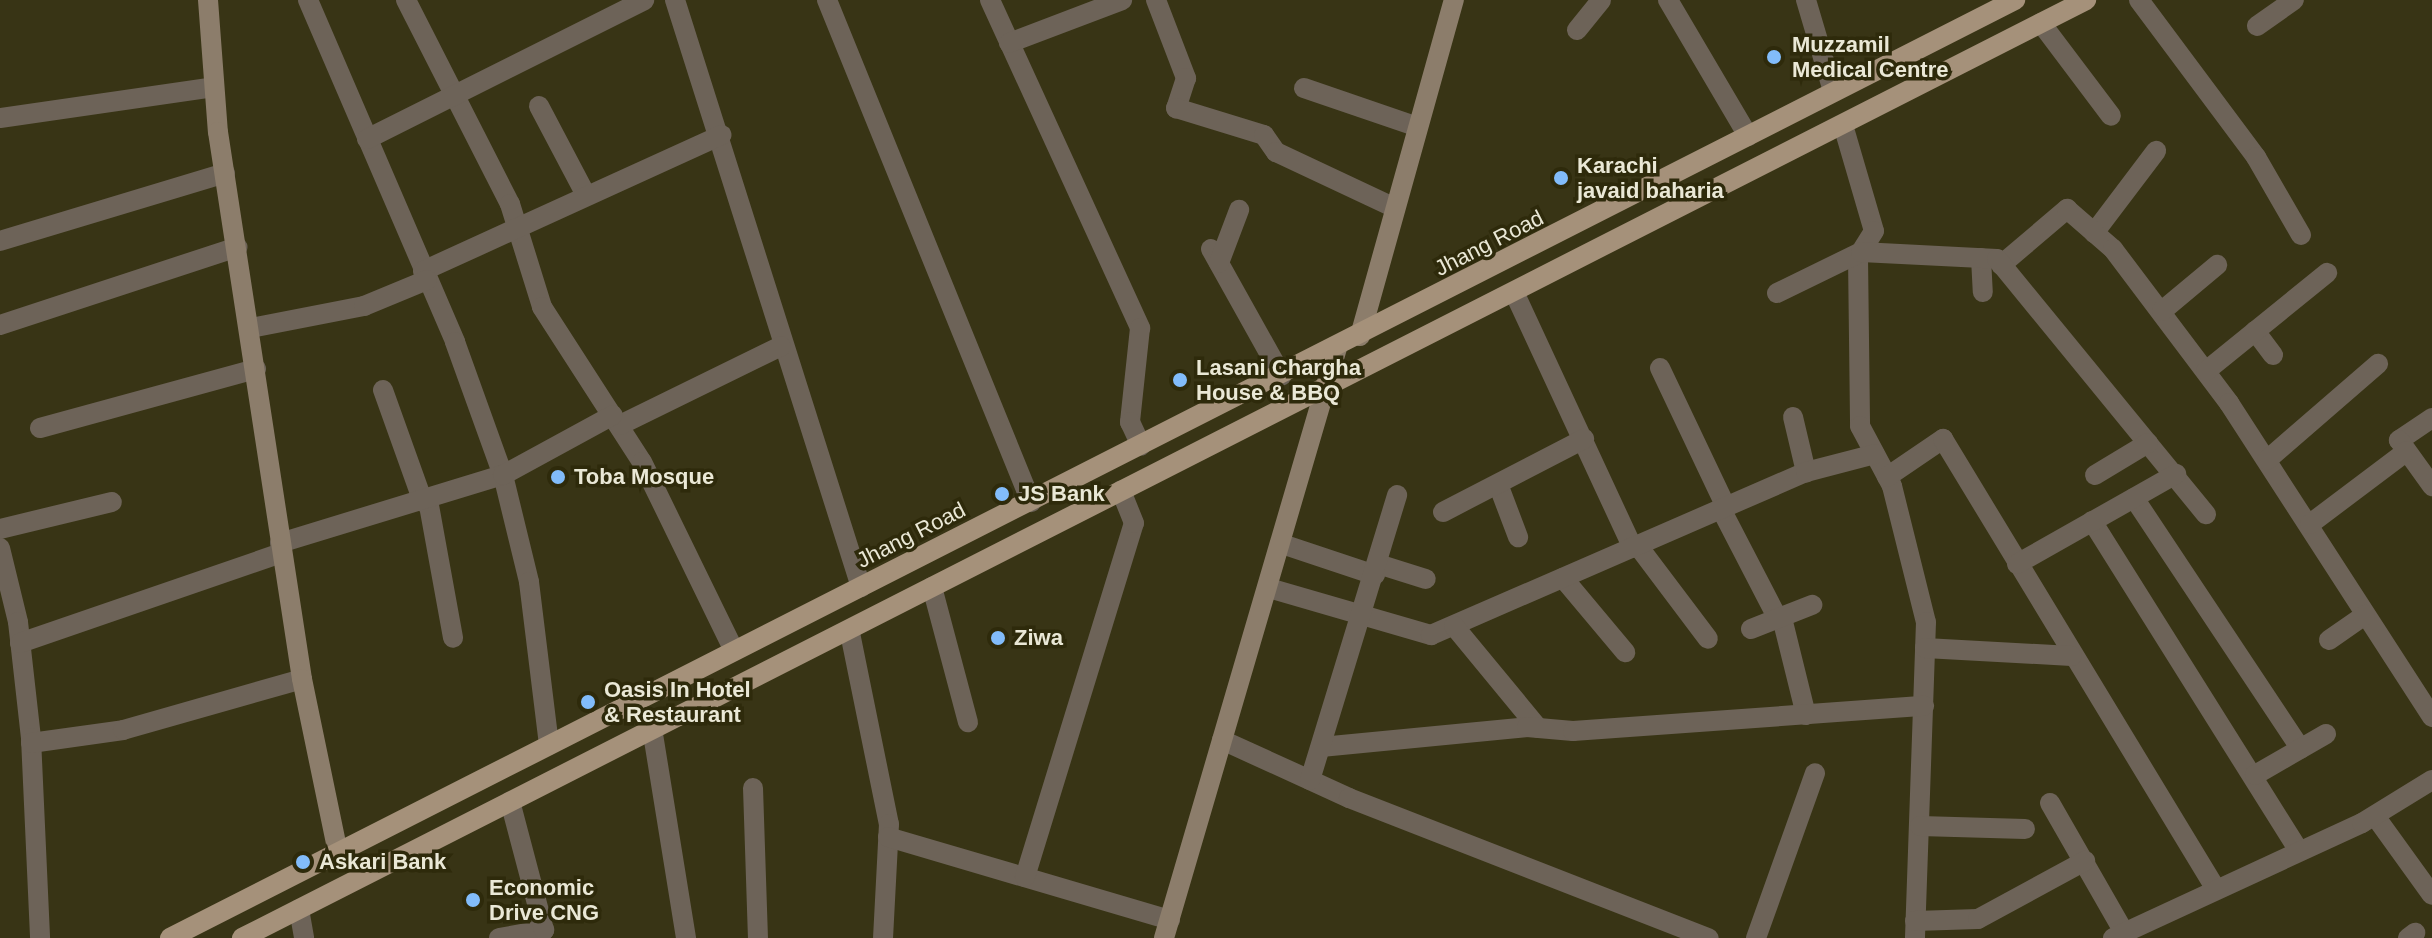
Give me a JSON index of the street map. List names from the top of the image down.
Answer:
{
  "streets": {
    "main road": ["Jhang Road"]
  },
  "places": [
    "Muzzamil Medical Centre",
    "Karachi javaid baharia",
    "Lasani Chargha House & BBQ",
    "Toba Mosque",
    "JS Bank",
    "Ziwa",
    "Oasis In Hotel & Restaurant",
    "Askari Bank",
    "Economic Drive CNG"
  ]
}
